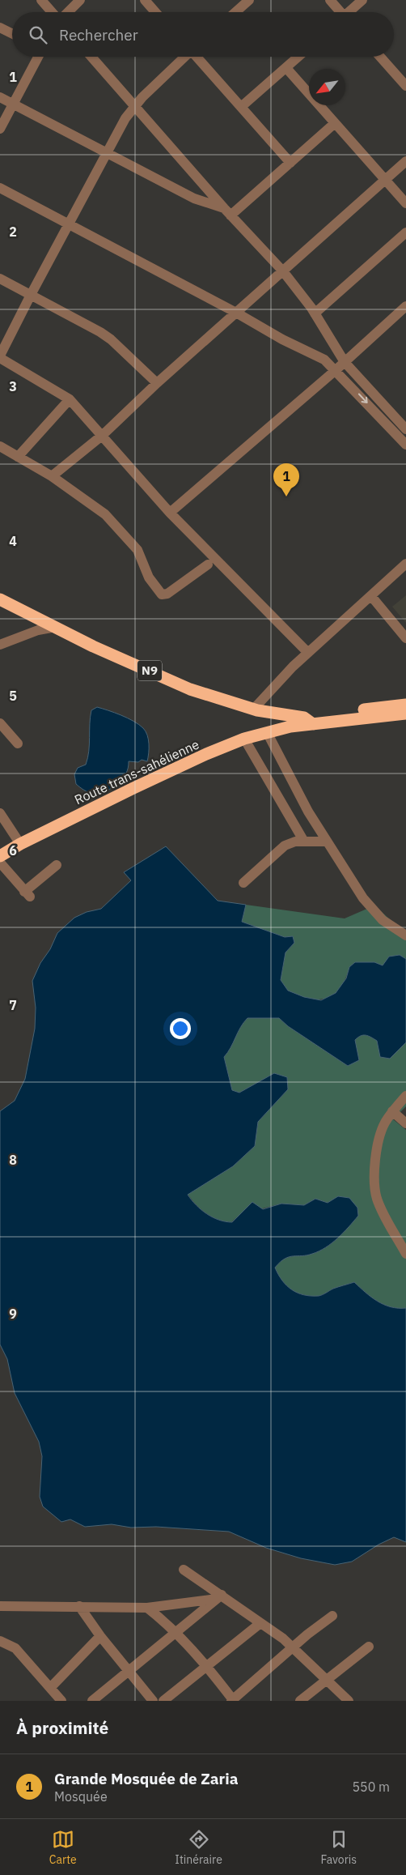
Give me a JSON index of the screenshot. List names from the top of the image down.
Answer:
{
  "streets": {
    "highway": ["N9", "Route trans-sahélienne"]
  },
  "north": "bottom left",
  "page": {
    "search": "Rechercher",
    "pins": "1",
    "heading": "À proximité",
    "list": [
      {
        "mark": "1",
        "name": "Grande Mosquée de Zaria",
        "note": "Mosquée",
        "value": "550 m"
      }
    ],
    "nav": ["Carte", "Itinéraire", "Favoris"]
  },
  "grid": {
    "rows": [
      "1",
      "2",
      "3",
      "4",
      "5",
      "6",
      "7",
      "8",
      "9"
    ]
  }
}
